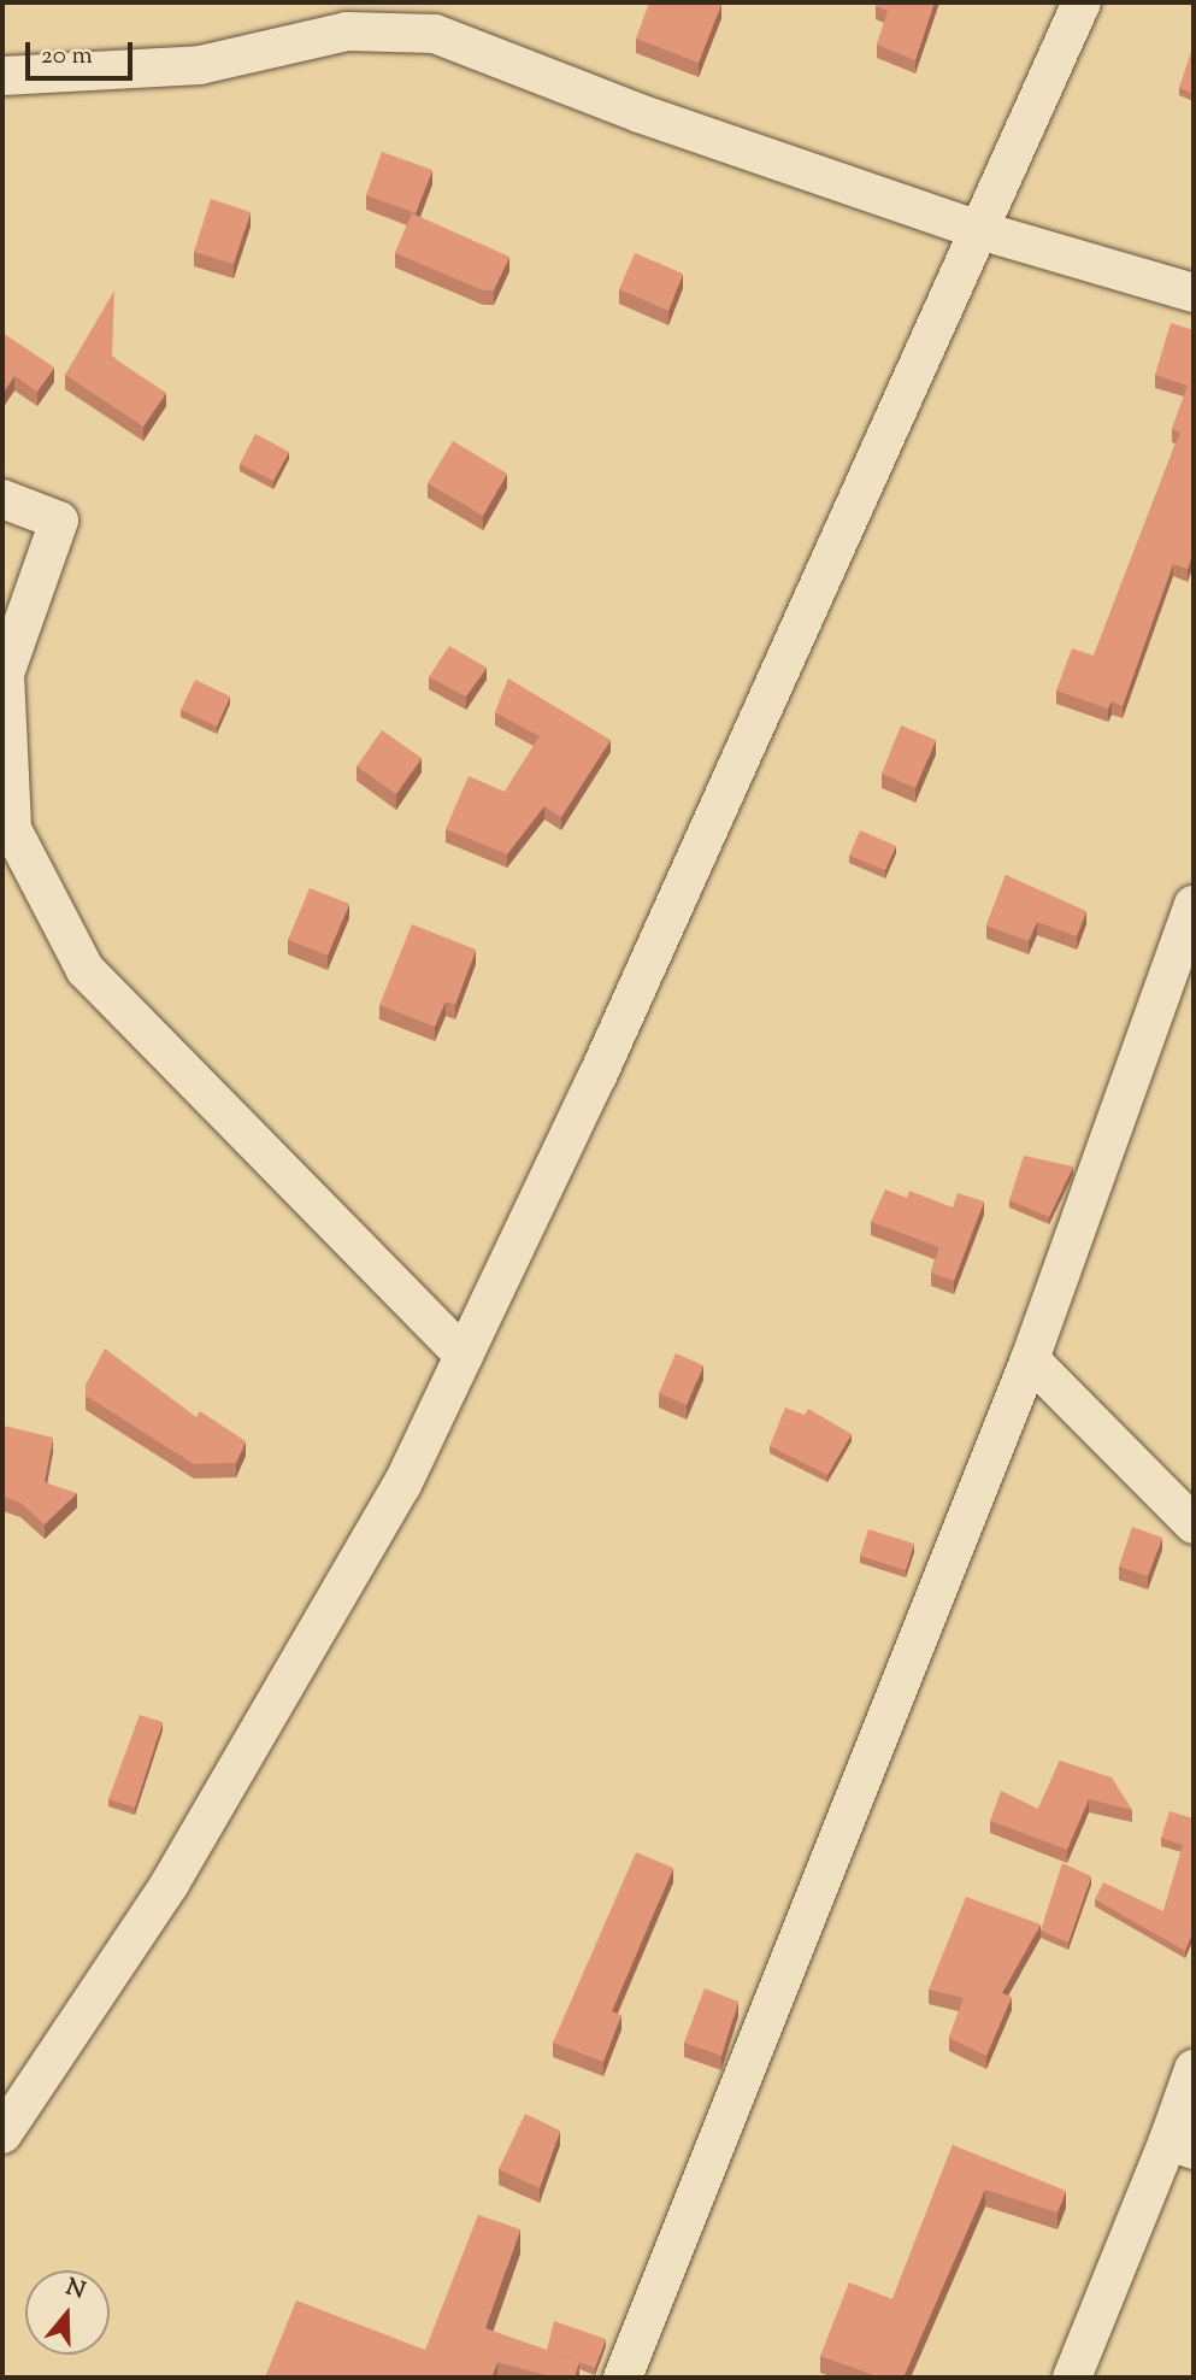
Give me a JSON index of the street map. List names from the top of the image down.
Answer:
{
  "scale_bar": "20 m",
  "north": "top"
}
